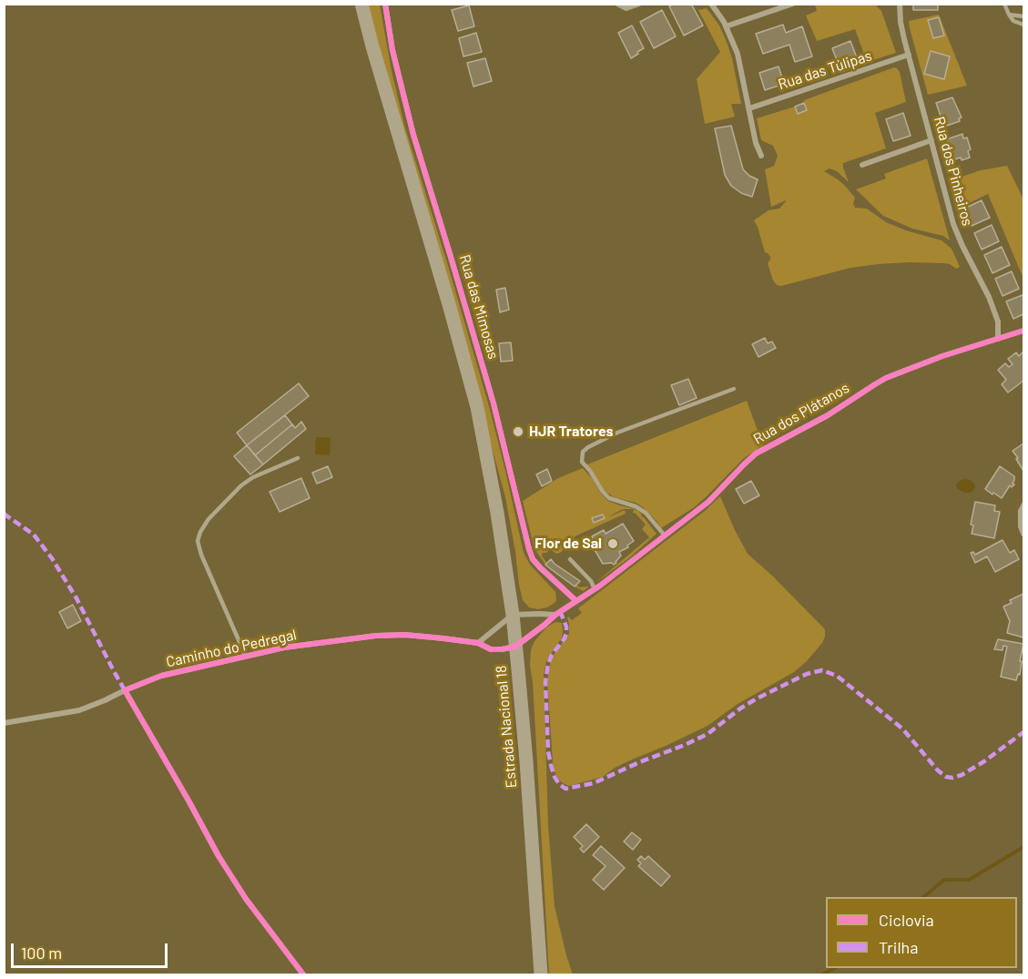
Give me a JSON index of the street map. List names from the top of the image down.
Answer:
{
  "streets": {
    "main road": ["Estrada Nacional 18"],
    "street": [
      "Rua das Túlipas",
      "Rua dos Pinheiros",
      "Rua das Mimosas",
      "Rua dos Plátanos",
      "Caminho do Pedregal"
    ]
  },
  "crossings": [
    ["Rua das Túlipas", "Rua dos Pinheiros"],
    ["Rua dos Pinheiros", "Rua dos Plátanos"],
    ["Rua das Mimosas", "Rua dos Plátanos"],
    ["Rua dos Plátanos", "Caminho do Pedregal"],
    ["Rua dos Plátanos", "Estrada Nacional 18"],
    ["Caminho do Pedregal", "Estrada Nacional 18"]
  ],
  "places": ["HJR Tratores", "Flor de Sal"],
  "legend": ["Ciclovia", "Trilha"],
  "scale_bar": "100 m"
}
